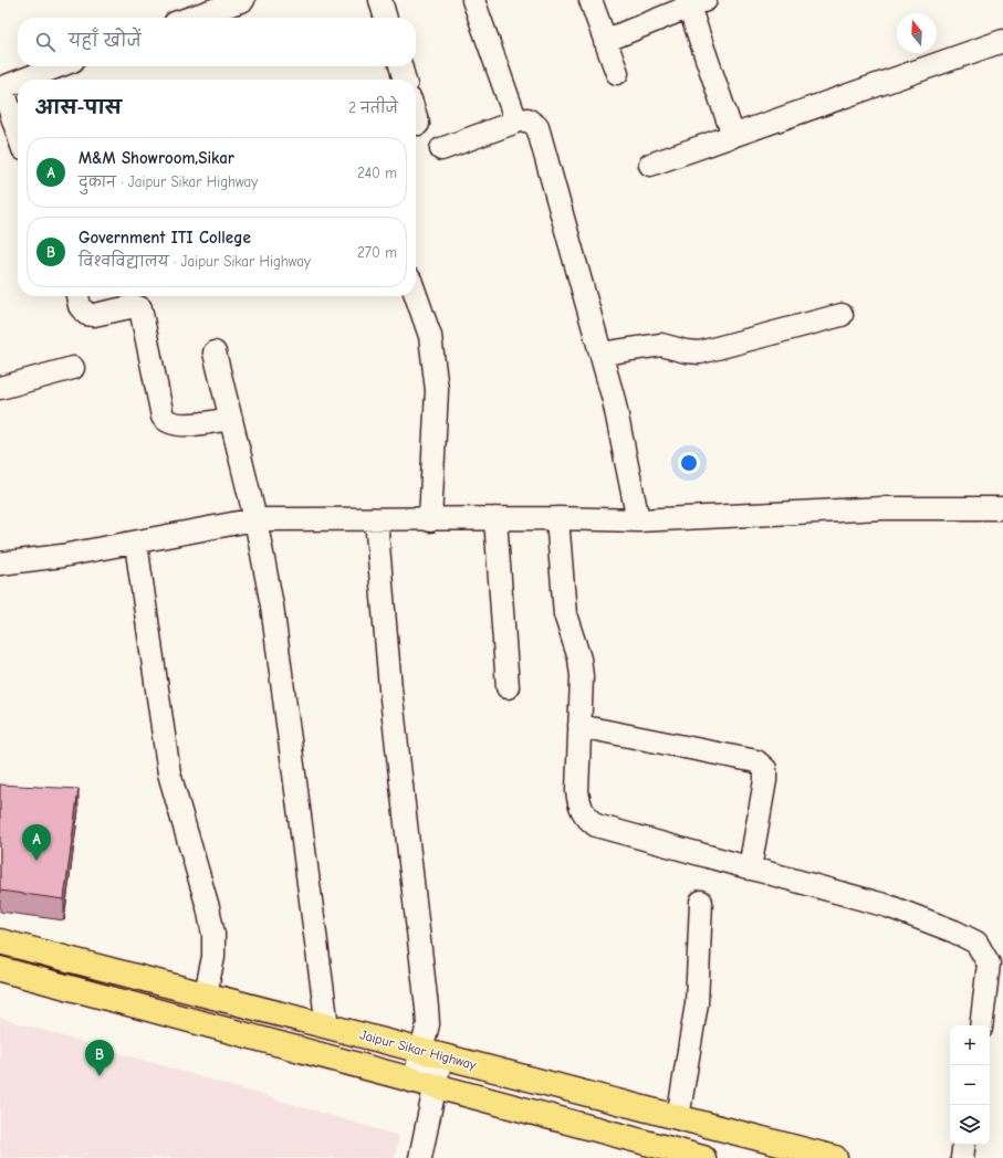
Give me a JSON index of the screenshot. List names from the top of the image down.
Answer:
{
  "streets": {
    "main road": ["Jaipur Sikar Highway"]
  },
  "north": "top",
  "page": {
    "search": "यहाँ खोजें",
    "heading": ["आस-पास", "2 नतीजे"],
    "list": [
      {
        "mark": "A",
        "name": "M&M Showroom,Sikar",
        "note": "दुकान · Jaipur Sikar Highway",
        "value": "240 m"
      },
      {
        "mark": "B",
        "name": "Government ITI College",
        "note": "विश्वविद्यालय · Jaipur Sikar Highway",
        "value": "270 m"
      }
    ],
    "pins": ["A", "B"],
    "map_buttons": ["+", "−"]
  }
}
